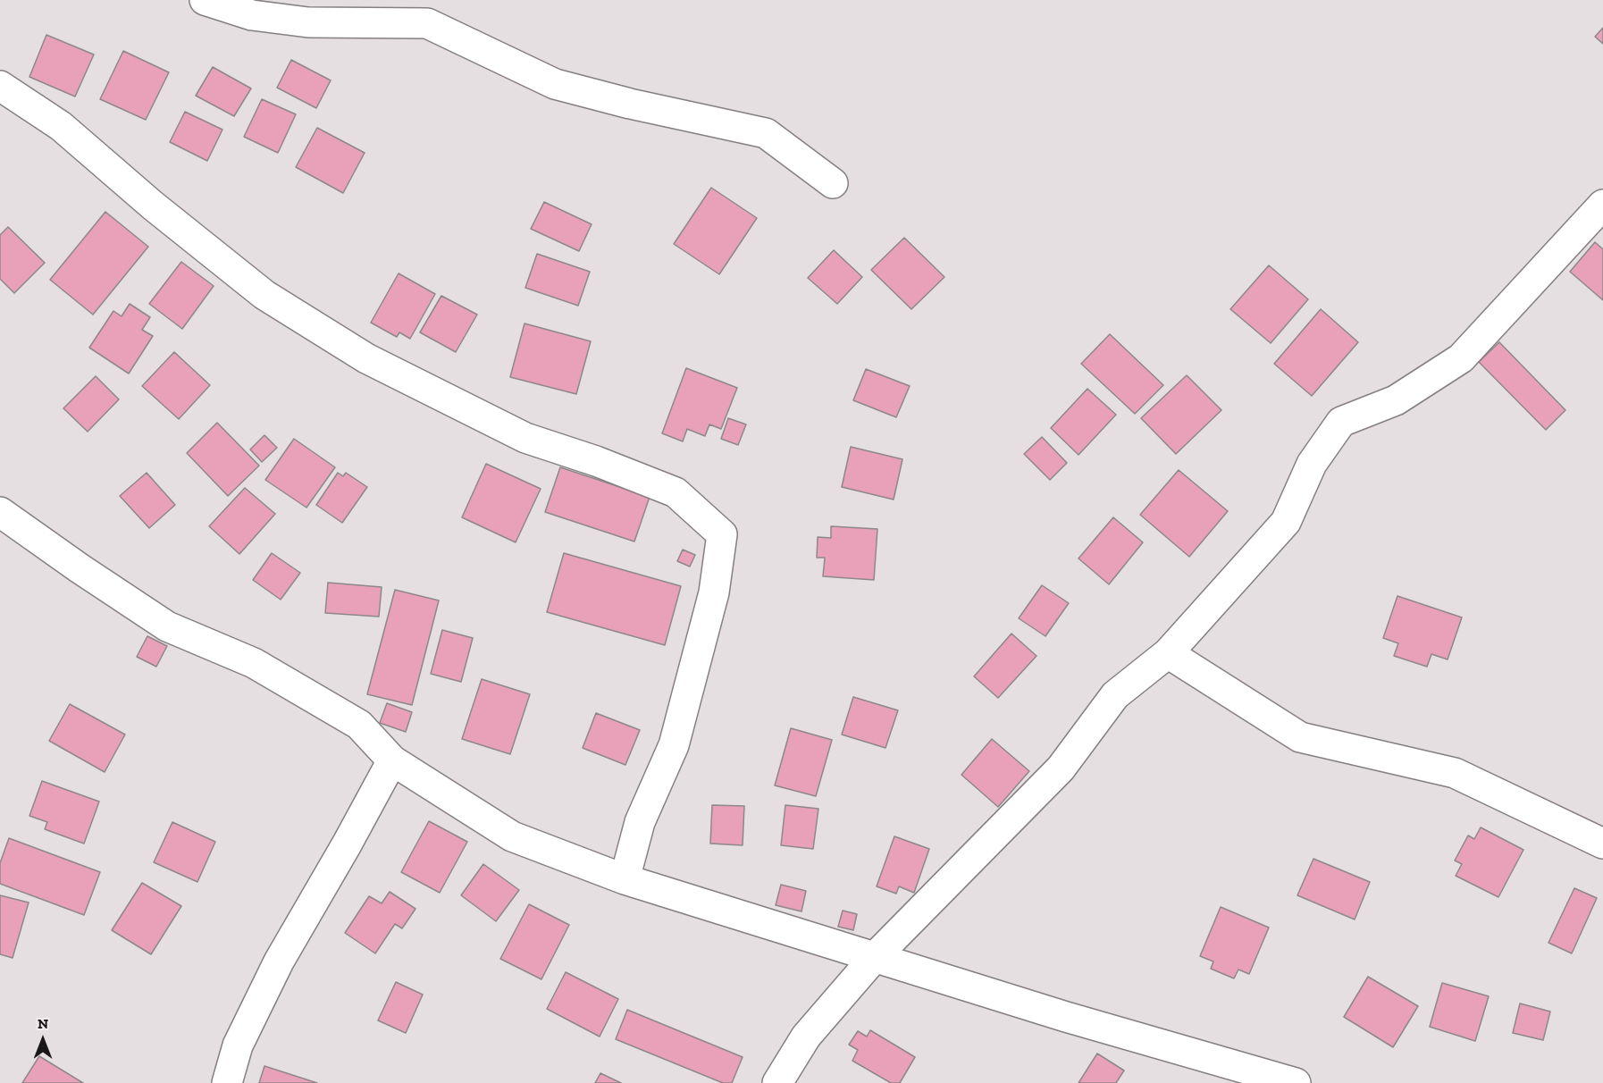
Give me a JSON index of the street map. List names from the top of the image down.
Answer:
{
  "north": "top"
}
